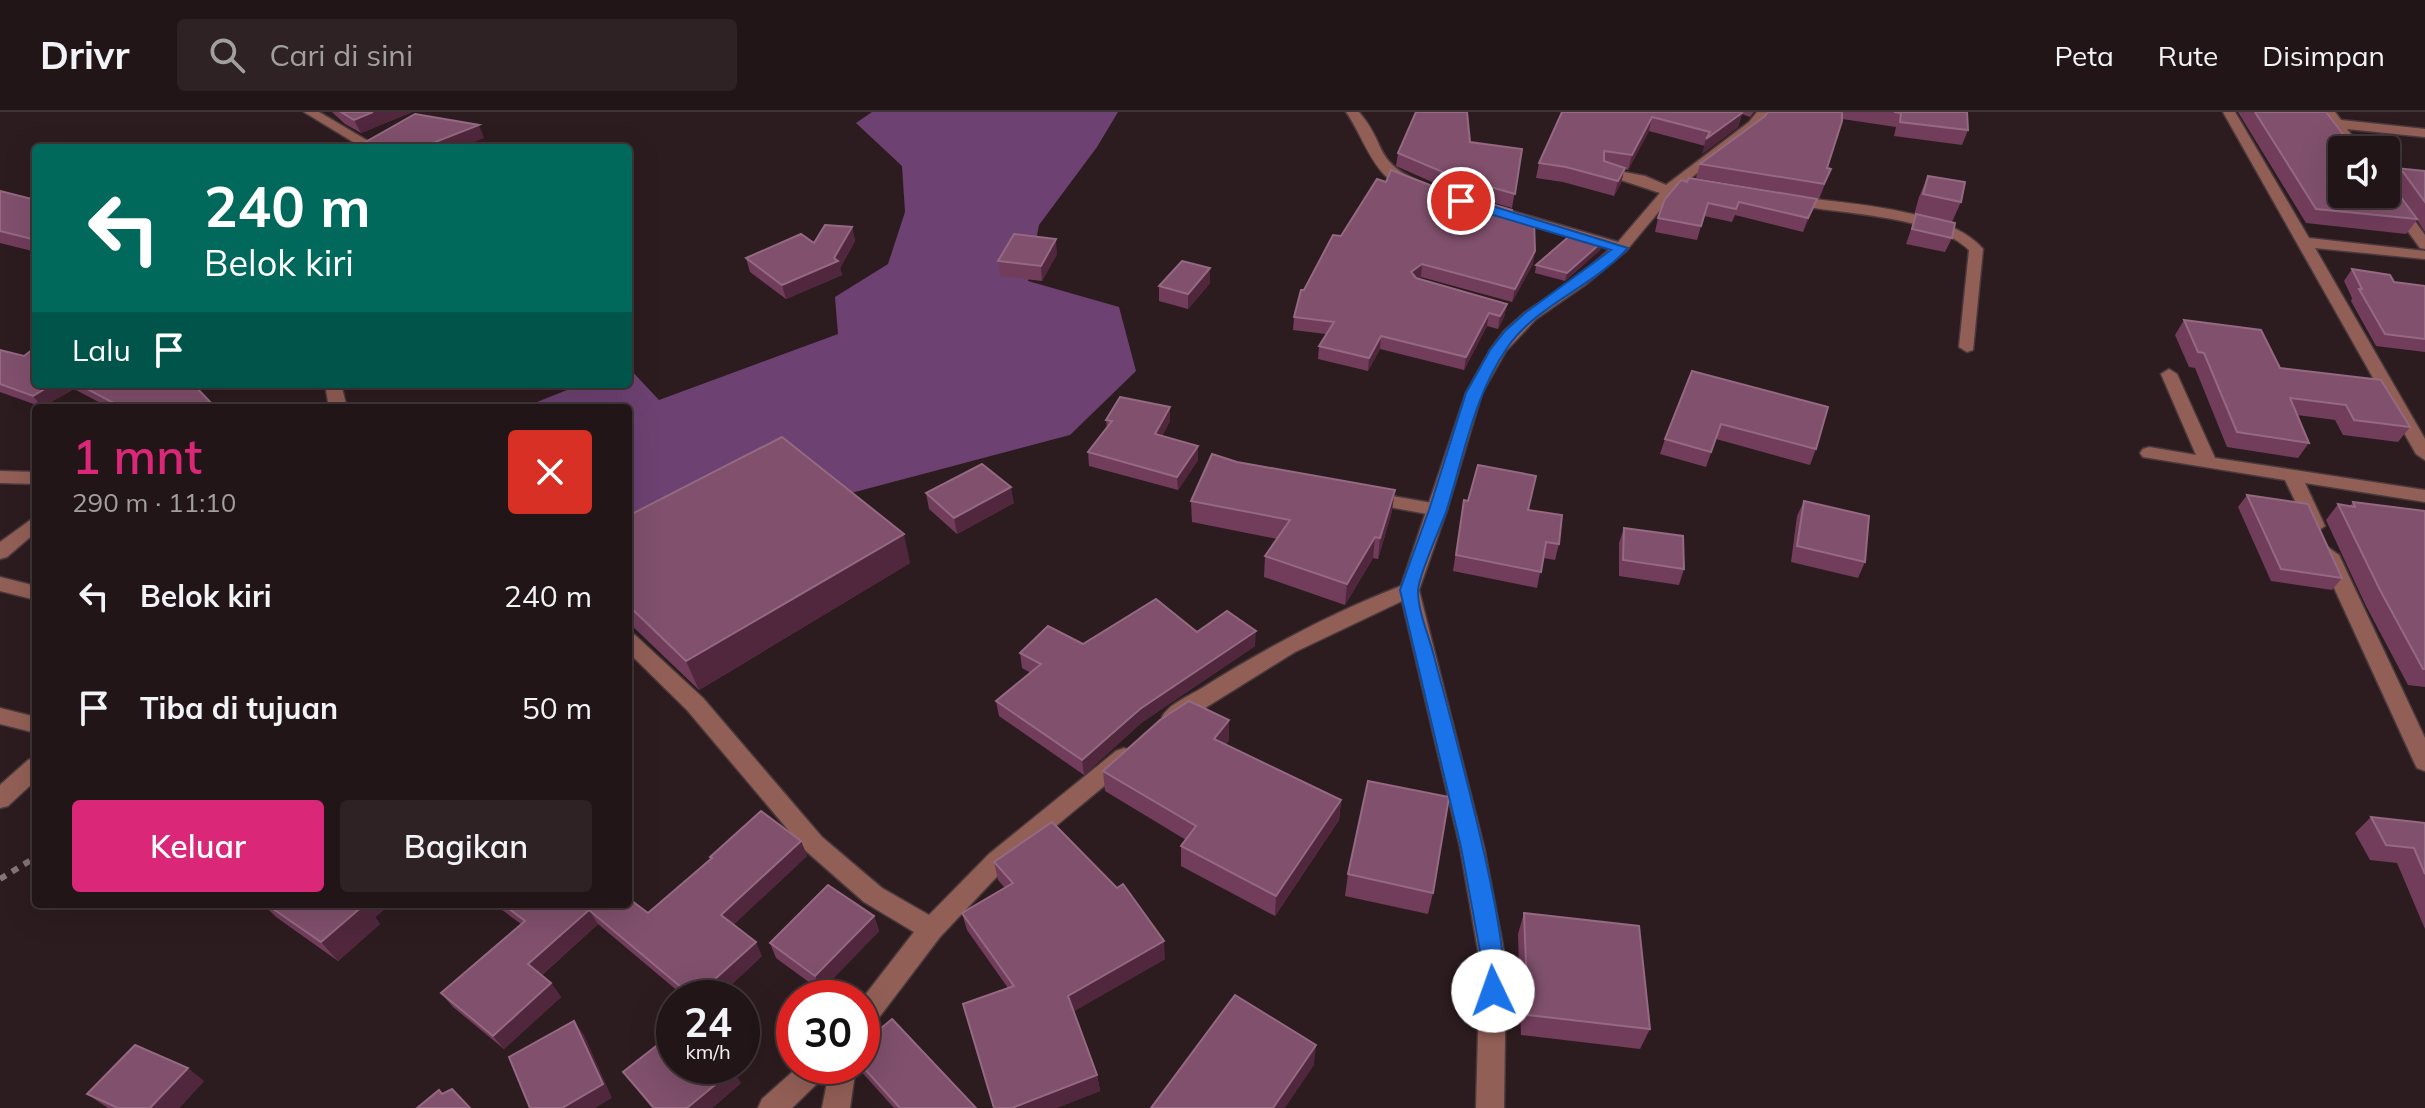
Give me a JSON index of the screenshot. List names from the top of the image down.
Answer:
{
  "page": {
    "header": "Drivr",
    "search": "Cari di sini",
    "nav": ["Peta", "Rute", "Disimpan"],
    "turn": ["240 m", "Belok kiri"],
    "then": "Lalu",
    "heading": ["1 mnt", "290 m · 11:10"],
    "list": [
      {
        "name": "Belok kiri",
        "value": "240 m"
      },
      {
        "name": "Tiba di tujuan",
        "value": "50 m"
      }
    ],
    "buttons": ["Keluar", "Bagikan"],
    "speed": "24 km/h",
    "limit": "30"
  }
}
